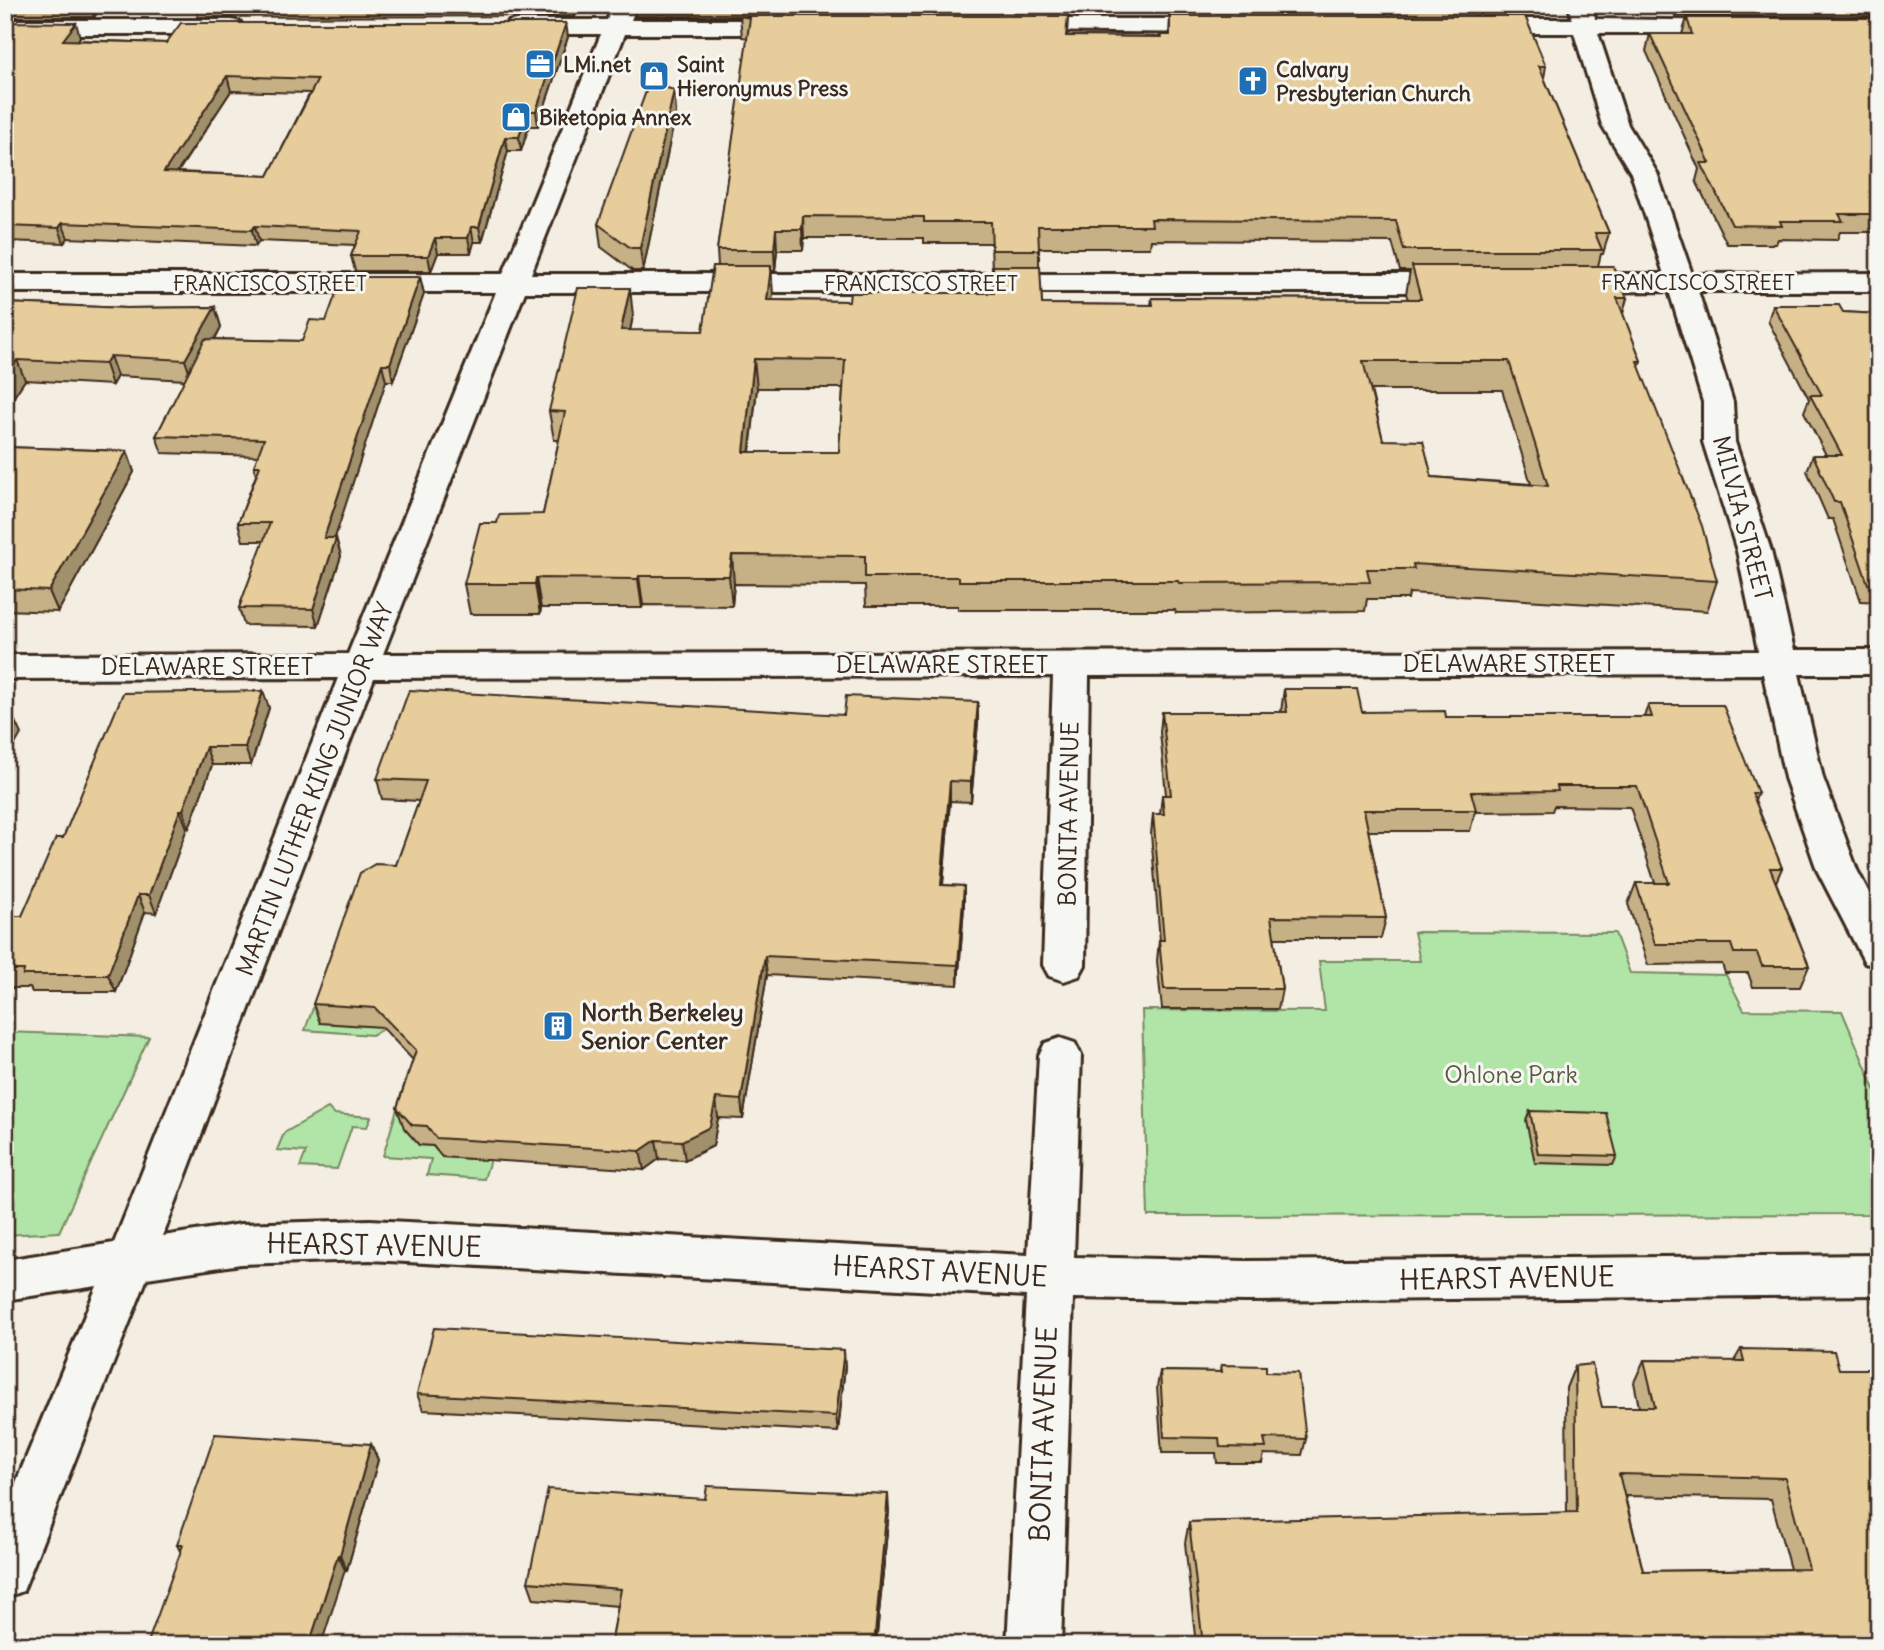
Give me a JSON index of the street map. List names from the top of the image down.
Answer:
{
  "streets": {
    "street": [
      "FRANCISCO STREET",
      "MILVIA STREET",
      "DELAWARE STREET",
      "MARTIN LUTHER KING JUNIOR WAY",
      "BONITA AVENUE",
      "HEARST AVENUE"
    ]
  },
  "crossings": [
    ["FRANCISCO STREET", "MILVIA STREET"],
    ["FRANCISCO STREET", "MARTIN LUTHER KING JUNIOR WAY"],
    ["MILVIA STREET", "DELAWARE STREET"],
    ["DELAWARE STREET", "MARTIN LUTHER KING JUNIOR WAY"],
    ["DELAWARE STREET", "BONITA AVENUE"],
    ["MARTIN LUTHER KING JUNIOR WAY", "HEARST AVENUE"],
    ["BONITA AVENUE", "HEARST AVENUE"]
  ],
  "parks": ["Ohlone Park"],
  "places": {
    "office": ["LMi.net"],
    "shop": ["Saint Hieronymus Press", "Biketopia Annex"],
    "church": ["Calvary Presbyterian Church"],
    "building": ["North Berkeley Senior Center"]
  }
}
